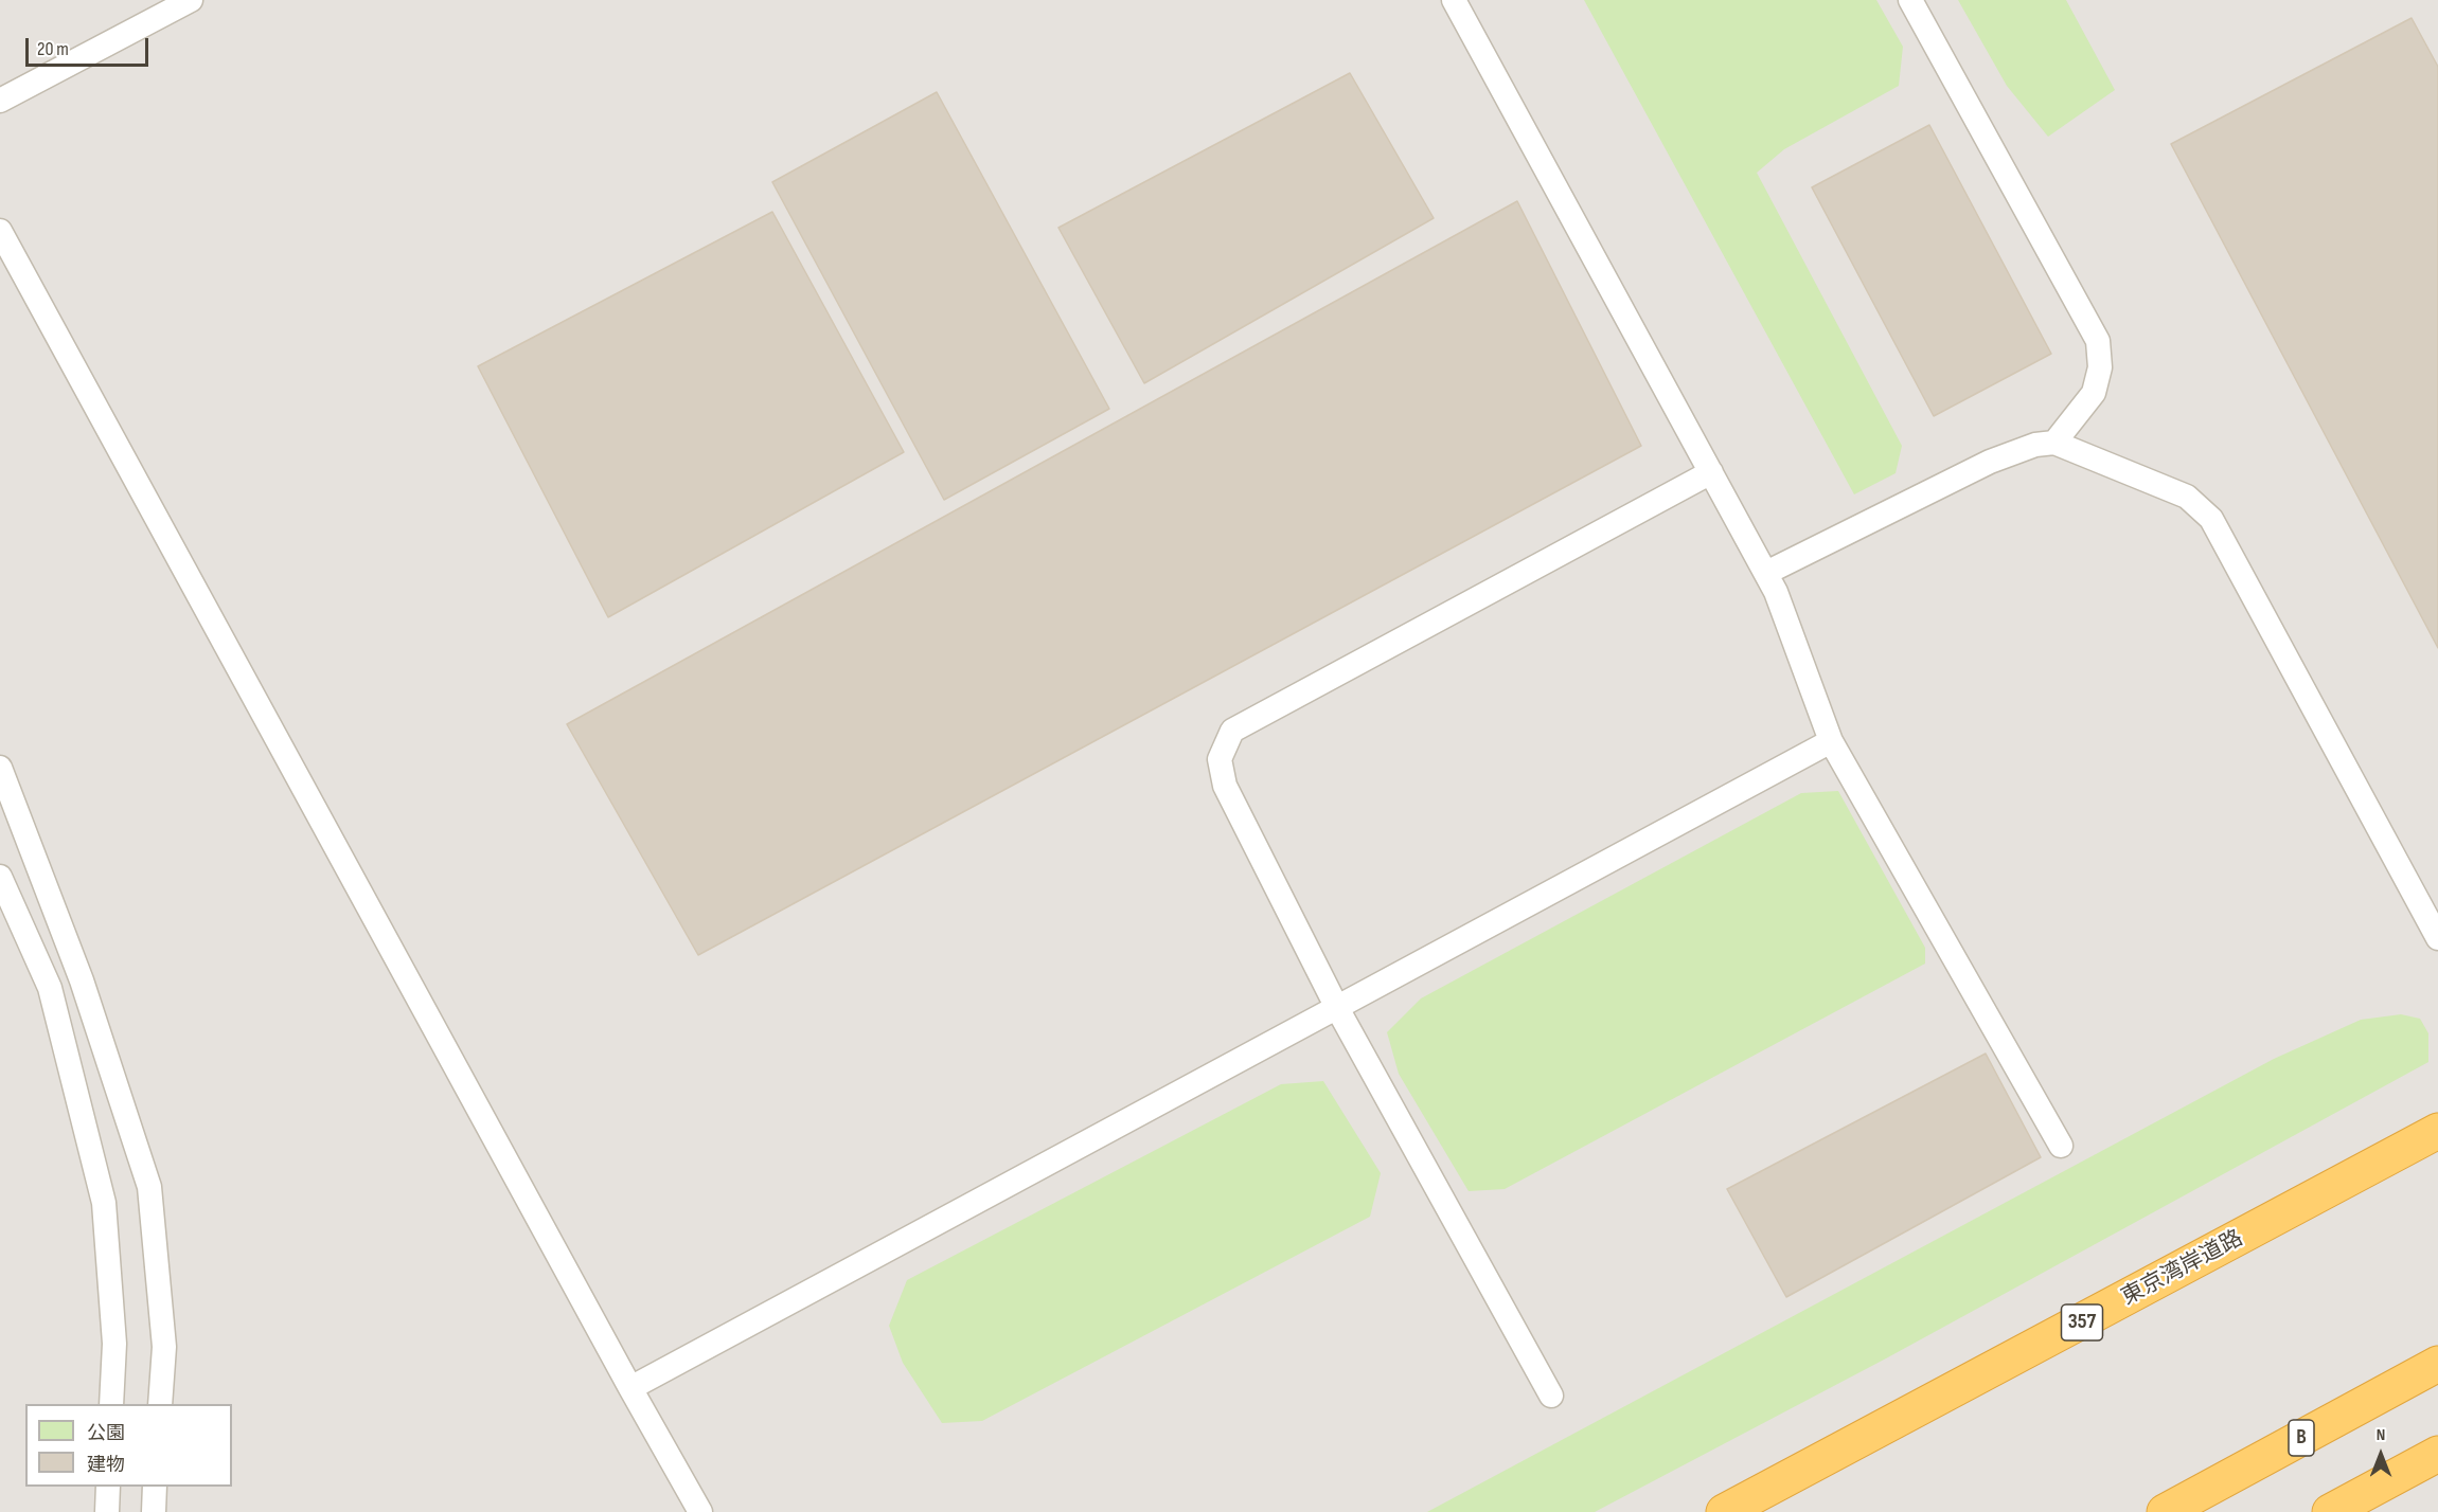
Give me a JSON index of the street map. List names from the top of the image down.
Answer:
{
  "streets": {
    "highway": ["東京湾岸道路", "357", "B"]
  },
  "legend": ["公園", "建物"],
  "scale_bar": "20 m",
  "north": "top"
}
